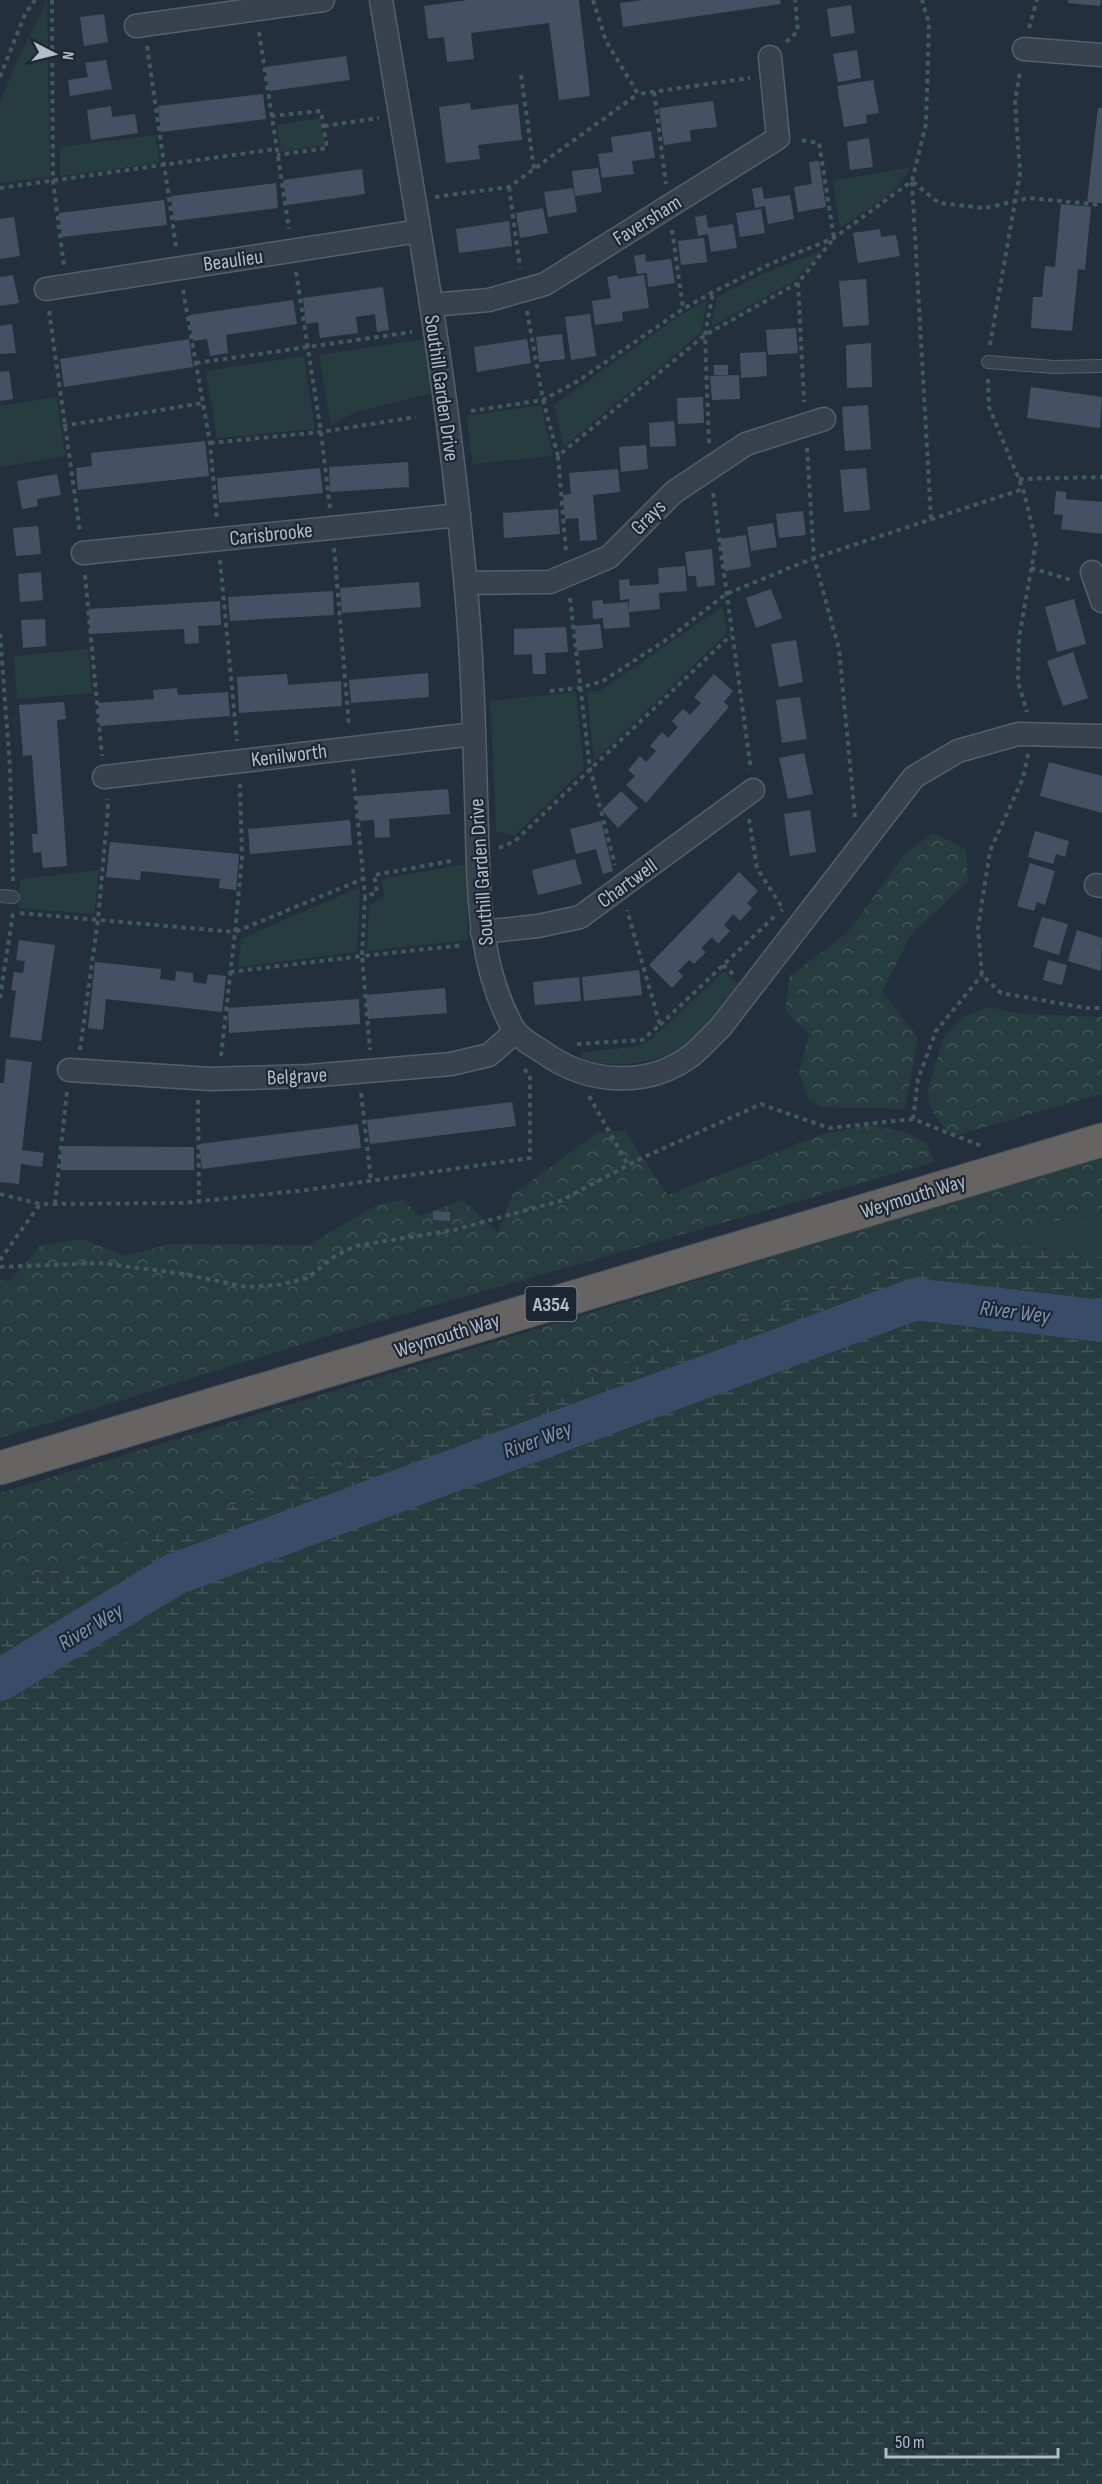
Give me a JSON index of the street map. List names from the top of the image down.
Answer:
{
  "streets": {
    "highway": ["Weymouth Way", "A354"],
    "street": [
      "Faversham",
      "Beaulieu",
      "Southill Garden Drive",
      "Grays",
      "Carisbrooke",
      "Kenilworth",
      "Chartwell",
      "Belgrave"
    ]
  },
  "crossings": [
    ["Faversham", "Southill Garden Drive"],
    ["Beaulieu", "Southill Garden Drive"],
    ["Southill Garden Drive", "Grays"],
    ["Southill Garden Drive", "Carisbrooke"],
    ["Southill Garden Drive", "Kenilworth"],
    ["Southill Garden Drive", "Chartwell"],
    ["Southill Garden Drive", "Belgrave"]
  ],
  "water": ["River Wey"],
  "scale_bar": "50 m",
  "north": "right"
}
